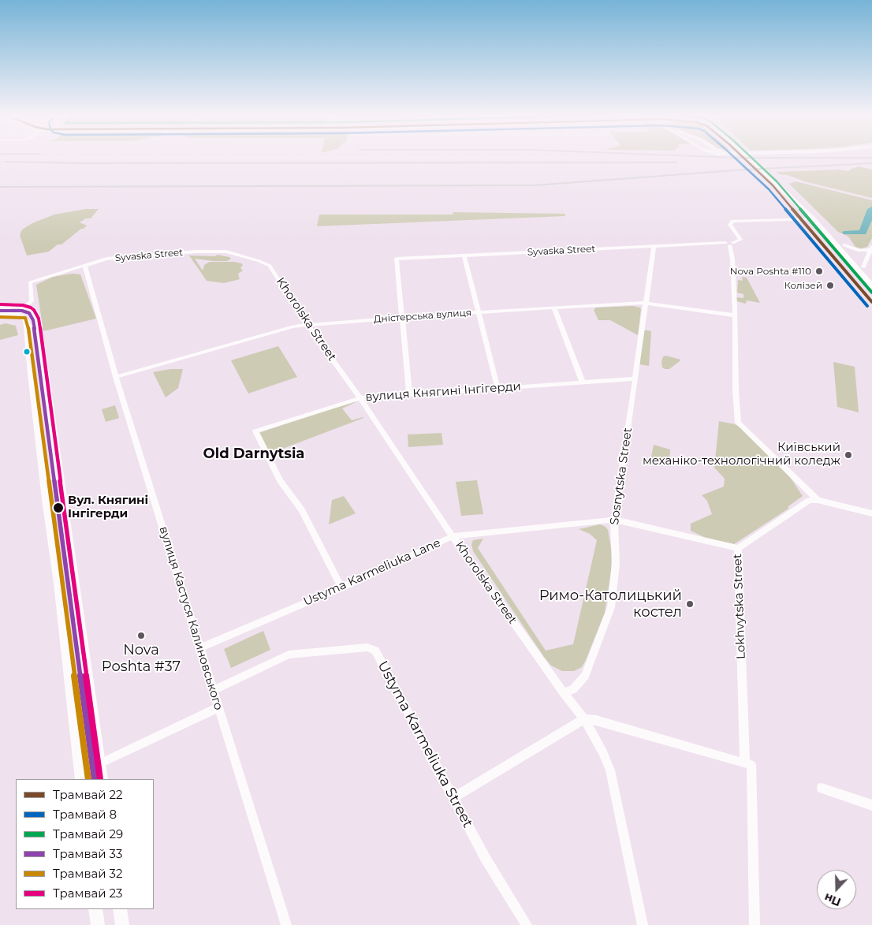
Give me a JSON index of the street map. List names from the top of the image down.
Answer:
{
  "streets": {
    "street": [
      "Syvaska Street",
      "Дністерська вулиця",
      "Khorolska Street",
      "вулиця Княгині Інгігерди",
      "Sosnytska Street",
      "Ustyma Karmeliuka Lane",
      "Lokhvytska Street",
      "вулиця Кастуся Калиновського",
      "Ustyma Karmeliuka Street"
    ]
  },
  "crossings": [
    ["Syvaska Street", "Khorolska Street"],
    ["Syvaska Street", "Sosnytska Street"],
    ["Syvaska Street", "вулиця Кастуся Калиновського"],
    ["Дністерська вулиця", "Khorolska Street"],
    ["Дністерська вулиця", "Sosnytska Street"],
    ["Дністерська вулиця", "вулиця Кастуся Калиновського"],
    ["Khorolska Street", "вулиця Княгині Інгігерди"],
    ["Khorolska Street", "Sosnytska Street"],
    ["Khorolska Street", "Ustyma Karmeliuka Lane"],
    ["вулиця Княгині Інгігерди", "Sosnytska Street"],
    ["вулиця Княгині Інгігерди", "Ustyma Karmeliuka Lane"],
    ["Sosnytska Street", "Ustyma Karmeliuka Lane"],
    ["Ustyma Karmeliuka Lane", "Lokhvytska Street"],
    ["Ustyma Karmeliuka Lane", "вулиця Кастуся Калиновського"],
    ["вулиця Кастуся Калиновського", "Ustyma Karmeliuka Street"]
  ],
  "districts": ["Old Darnytsia"],
  "places": [
    "Nova Poshta #110",
    "Колізей",
    "Київський механіко-технологічний коледж",
    "Вул. Княгині Інгігерди",
    "Римо-Католицький костел",
    "Nova Poshta #37"
  ],
  "lines": [
    "tram line 22",
    "tram line 8",
    "tram line 29",
    "tram line 23",
    "tram line 33",
    "tram line 32"
  ],
  "legend": [
    "Трамвай 22",
    "Трамвай 8",
    "Трамвай 29",
    "Трамвай 33",
    "Трамвай 32",
    "Трамвай 23"
  ],
  "north": "bottom"
}
